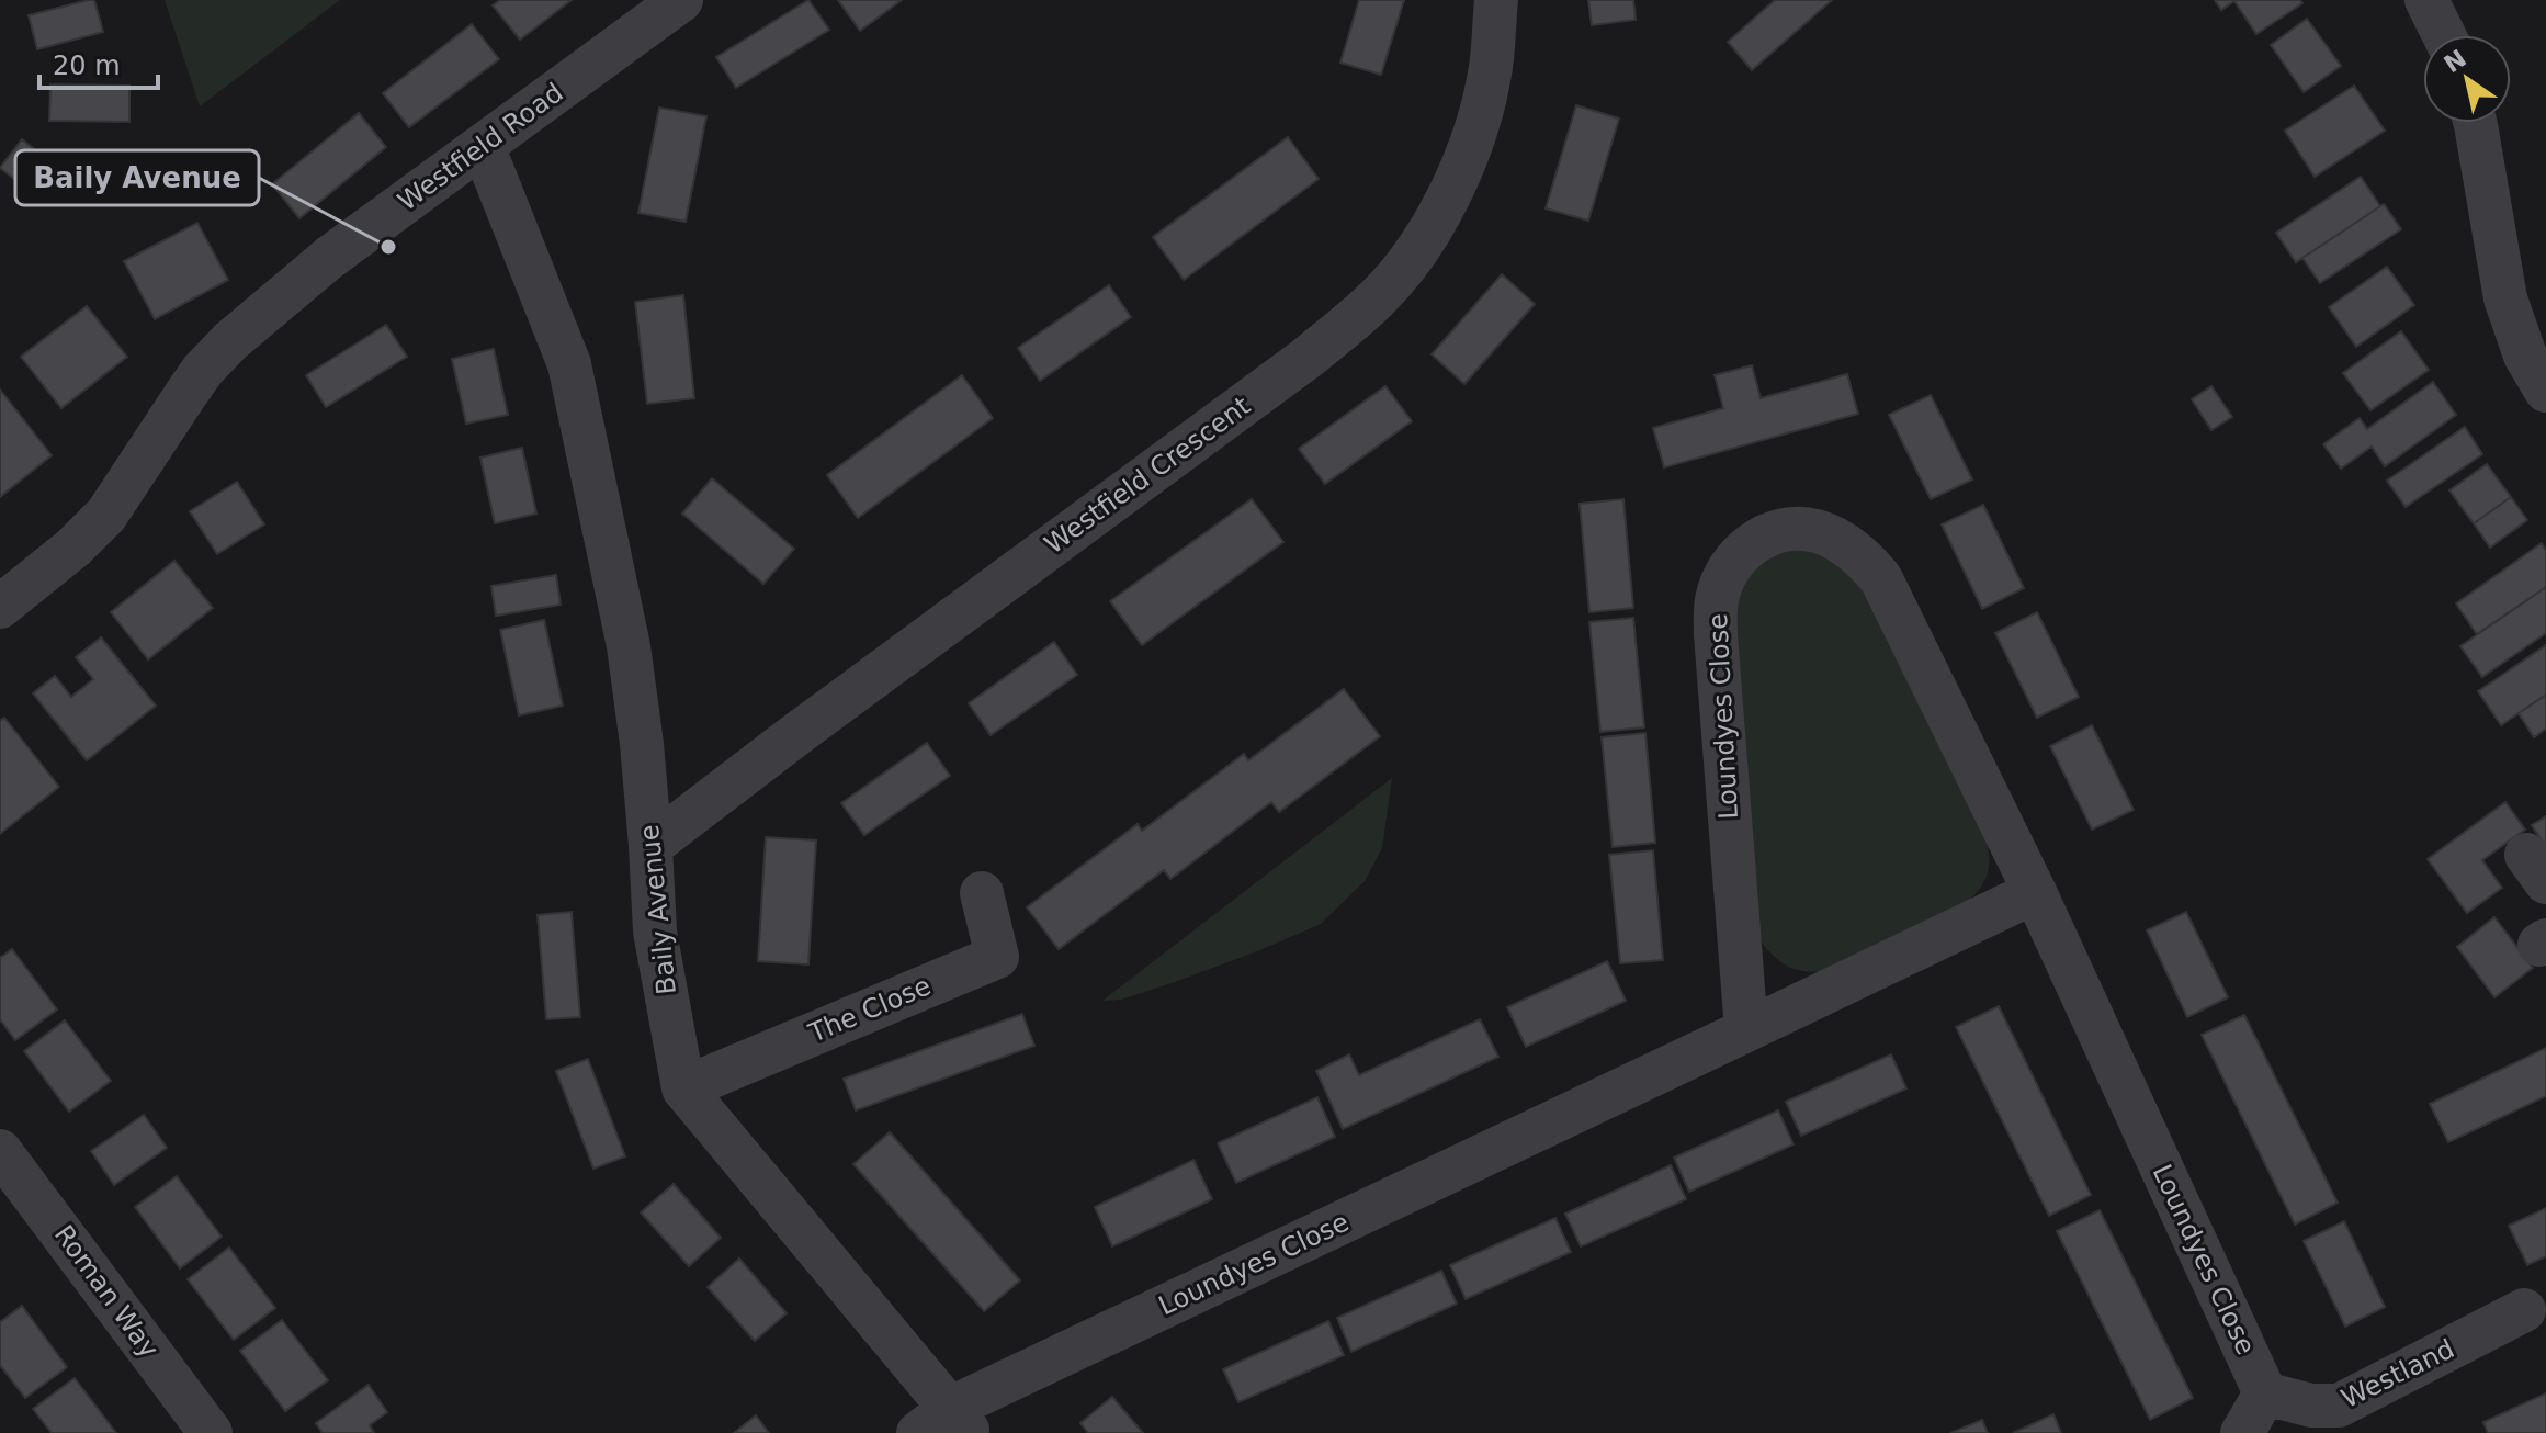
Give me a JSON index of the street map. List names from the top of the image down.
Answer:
{
  "streets": {
    "street": [
      "Westfield Road",
      "Westfield Crescent",
      "Loundyes Close",
      "Baily Avenue",
      "The Close",
      "Roman Way",
      "Westland"
    ]
  },
  "crossings": [
    ["Westfield Road", "Baily Avenue"],
    ["Westfield Crescent", "Baily Avenue"],
    ["Loundyes Close", "Baily Avenue"],
    ["Loundyes Close", "Westland"],
    ["Baily Avenue", "The Close"]
  ],
  "places": ["Baily Avenue"],
  "scale_bar": "20 m",
  "north": "top left"
}
